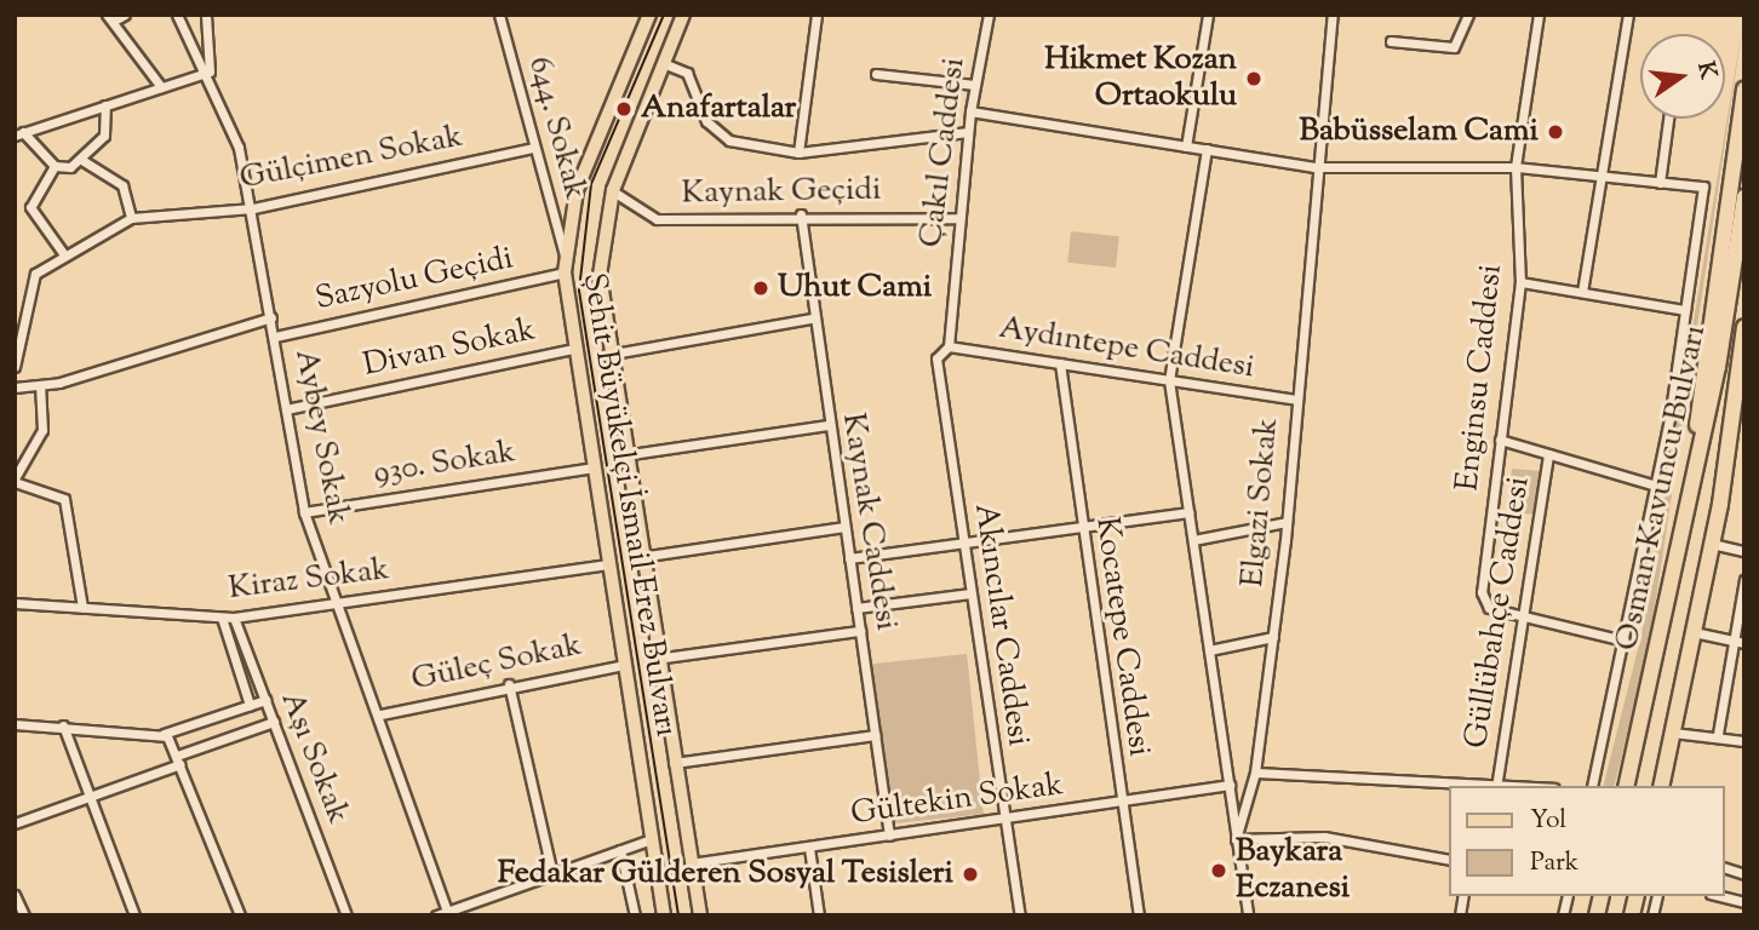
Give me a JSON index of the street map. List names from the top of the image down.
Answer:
{
  "streets": {
    "highway": ["Osman Kavuncu Bulvarı"],
    "main road": ["Şehit Büyükelçi İsmail Erez Bulvarı"],
    "street": [
      "644. Sokak",
      "Çakıl Caddesi",
      "Gülçimen Sokak",
      "Kaynak Geçidi",
      "Sazyolu Geçidi",
      "Divan Sokak",
      "Aydıntepe Caddesi",
      "Enginsu Caddesi",
      "Aybey Sokak",
      "930. Sokak",
      "Elgazi Sokak",
      "Kaynak Caddesi",
      "Kiraz Sokak",
      "Güllübahçe Caddesi",
      "Akıncılar Caddesi",
      "Kocatepe Caddesi",
      "Güleç Sokak",
      "Aşı Sokak",
      "Gültekin Sokak"
    ]
  },
  "crossings": [
    ["644. Sokak", "Gülçimen Sokak"],
    ["644. Sokak", "Şehit Büyükelçi İsmail Erez Bulvarı"],
    ["Çakıl Caddesi", "Kaynak Geçidi"],
    ["Çakıl Caddesi", "Aydıntepe Caddesi"],
    ["Çakıl Caddesi", "Akıncılar Caddesi"],
    ["Gülçimen Sokak", "Aybey Sokak"],
    ["Kaynak Geçidi", "Şehit Büyükelçi İsmail Erez Bulvarı"],
    ["Kaynak Geçidi", "Kaynak Caddesi"],
    ["Sazyolu Geçidi", "Aybey Sokak"],
    ["Sazyolu Geçidi", "Şehit Büyükelçi İsmail Erez Bulvarı"],
    ["Divan Sokak", "Aybey Sokak"],
    ["Divan Sokak", "Şehit Büyükelçi İsmail Erez Bulvarı"],
    ["Aydıntepe Caddesi", "Elgazi Sokak"],
    ["Aydıntepe Caddesi", "Akıncılar Caddesi"],
    ["Aydıntepe Caddesi", "Kocatepe Caddesi"],
    ["Enginsu Caddesi", "Güllübahçe Caddesi"],
    ["Aybey Sokak", "930. Sokak"],
    ["Aybey Sokak", "Kiraz Sokak"],
    ["Aybey Sokak", "Güleç Sokak"],
    ["930. Sokak", "Şehit Büyükelçi İsmail Erez Bulvarı"],
    ["Şehit Büyükelçi İsmail Erez Bulvarı", "Kiraz Sokak"],
    ["Şehit Büyükelçi İsmail Erez Bulvarı", "Güleç Sokak"],
    ["Şehit Büyükelçi İsmail Erez Bulvarı", "Gültekin Sokak"],
    ["Kaynak Caddesi", "Gültekin Sokak"],
    ["Kiraz Sokak", "Aşı Sokak"],
    ["Akıncılar Caddesi", "Gültekin Sokak"],
    ["Kocatepe Caddesi", "Gültekin Sokak"]
  ],
  "places": [
    "Hikmet Kozan Ortaokulu",
    "Anafartalar",
    "Babüsselam Cami",
    "Uhut Cami",
    "Baykara Eczanesi",
    "Fedakar Gülderen Sosyal Tesisleri"
  ],
  "legend": ["Yol", "Park"],
  "north": "right"
}
